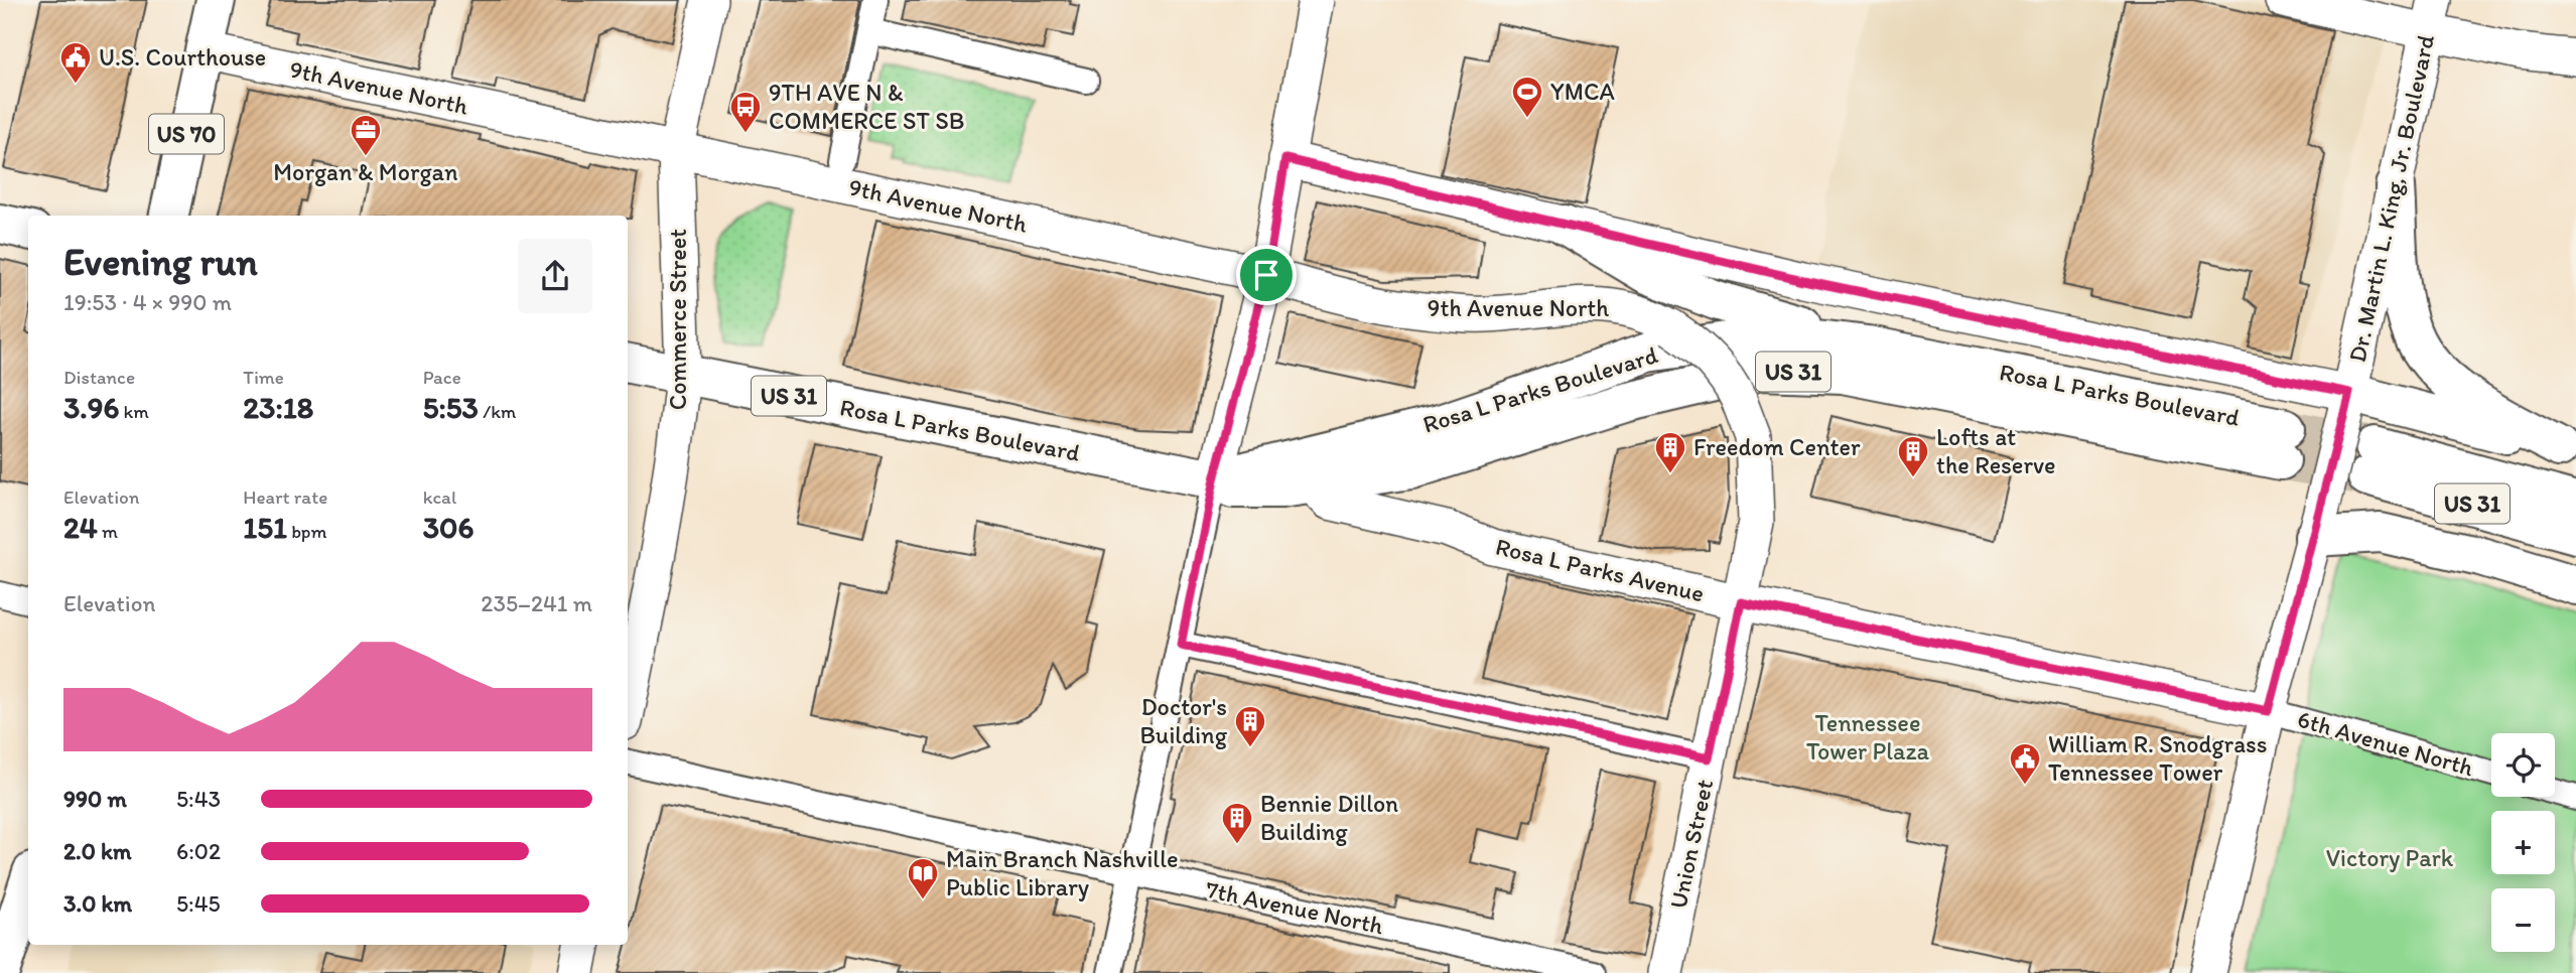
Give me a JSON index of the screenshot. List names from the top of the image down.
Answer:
{
  "streets": {
    "main road": ["US 70", "US 31", "Rosa L Parks Boulevard"],
    "street": [
      "9th Avenue North",
      "Dr. Martin L. King, Jr. Boulevard",
      "Commerce Street",
      "Rosa L Parks Avenue",
      "6th Avenue North",
      "Union Street",
      "7th Avenue North"
    ]
  },
  "crossings": [
    ["9th Avenue North", "US 70"],
    ["9th Avenue North", "Commerce Street"],
    ["9th Avenue North", "Union Street"],
    ["Dr. Martin L. King, Jr. Boulevard", "Rosa L Parks Avenue"],
    ["Dr. Martin L. King, Jr. Boulevard", "6th Avenue North"],
    ["Commerce Street", "Rosa L Parks Boulevard"],
    ["Rosa L Parks Boulevard", "Rosa L Parks Avenue"],
    ["Rosa L Parks Avenue", "6th Avenue North"],
    ["Rosa L Parks Avenue", "Union Street"]
  ],
  "parks": ["Tennessee Tower Plaza", "Victory Park"],
  "places": {
    "public building": ["U.S. Courthouse", "William R. Snodgrass Tennessee Tower"],
    "sports": ["YMCA"],
    "bus stop": ["9TH AVE N & COMMERCE ST SB"],
    "office": ["Morgan & Morgan"],
    "building": [
      "Freedom Center",
      "Lofts at the Reserve",
      "Doctor's Building",
      "Bennie Dillon Building"
    ],
    "library": ["Main Branch Nashville Public Library"]
  },
  "page": {
    "heading": ["Evening run", "19:53 · 4 × 990 m"],
    "stats": [
      ["Distance", "3.96 km"],
      ["Time", "23:18"],
      ["Pace", "5:53 /km"],
      ["Elevation", "24 m"],
      ["Heart rate", "151 bpm"],
      ["kcal", "306"]
    ],
    "chart": ["Elevation", "235–241 m"],
    "map_buttons": ["+", "−"],
    "list": [
      {
        "name": "990 m",
        "note": "5:43"
      },
      {
        "name": "2.0 km",
        "note": "6:02"
      },
      {
        "name": "3.0 km",
        "note": "5:45"
      }
    ]
  }
}
